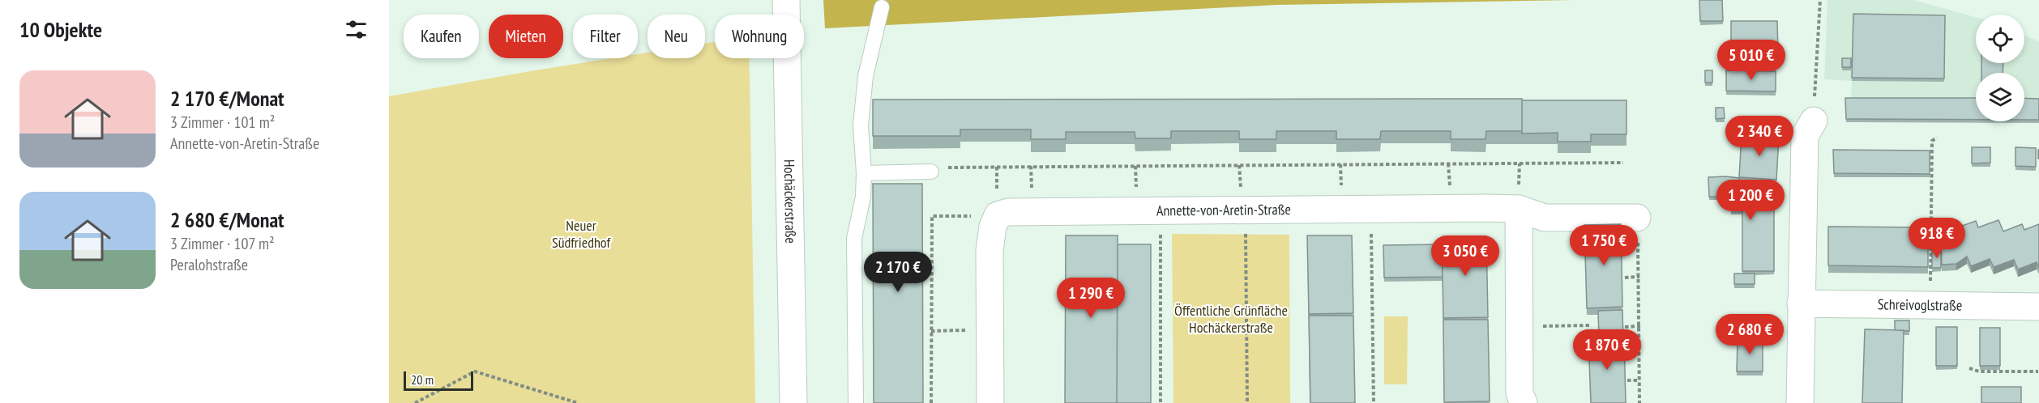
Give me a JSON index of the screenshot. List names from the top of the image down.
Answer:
{
  "streets": {
    "street": ["Hochäckerstraße", "Annette-von-Aretin-Straße", "Schreivoglstraße"]
  },
  "parks": ["Neuer Südfriedhof", "Öffentliche Grünfläche Hochäckerstraße"],
  "scale_bar": "20 m",
  "page": {
    "heading": "10 Objekte",
    "chip": [
      "Kaufen",
      "Mieten",
      "Filter",
      "Neu",
      "Wohnung"
    ],
    "price": [
      "5 010 €",
      "2 340 €",
      "1 200 €",
      "918 €",
      "1 750 €",
      "3 050 €",
      "2 170 €",
      "1 290 €",
      "2 680 €",
      "1 870 €"
    ],
    "list": [
      {
        "name": "2 170 €/Monat",
        "note": "3 Zimmer · 101 m² · Annette-von-Aretin-Straße"
      },
      {
        "name": "2 680 €/Monat",
        "note": "3 Zimmer · 107 m² · Peralohstraße"
      }
    ],
    "scale": "20 m"
  }
}
